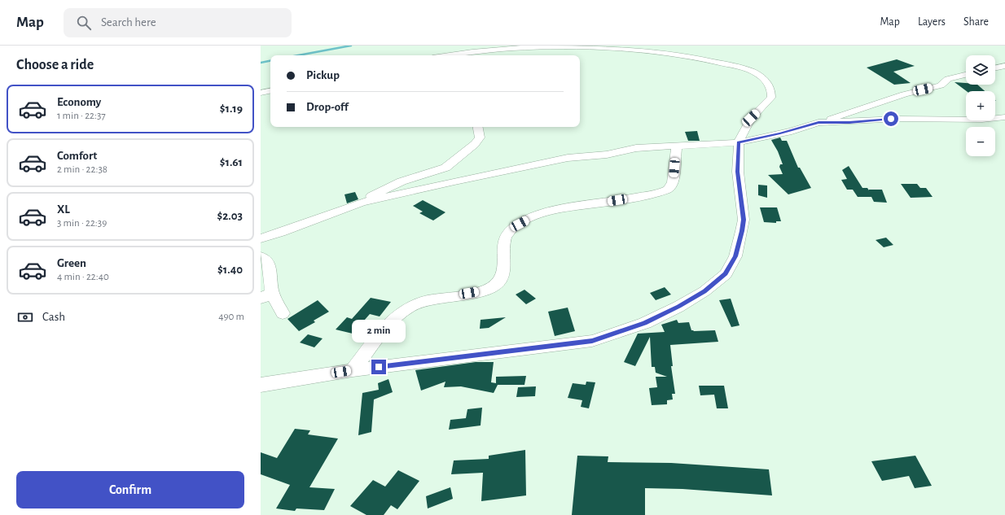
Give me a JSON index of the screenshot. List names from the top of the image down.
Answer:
{
  "page": {
    "header": "Map",
    "search": "Search here",
    "nav": ["Map", "Layers", "Share"],
    "heading": "Choose a ride",
    "map_buttons": ["+", "−"],
    "banner": ["Pickup", "Drop-off"],
    "list": [
      {
        "name": "Economy",
        "note": "1 min · 22:37",
        "value": "$1.19"
      },
      {
        "name": "Comfort",
        "note": "2 min · 22:38",
        "value": "$1.61"
      },
      {
        "name": "XL",
        "note": "3 min · 22:39",
        "value": "$2.03"
      },
      {
        "name": "Green",
        "note": "4 min · 22:40",
        "value": "$1.40"
      }
    ],
    "pay": ["Cash", "490 m"],
    "bubble": "2 min",
    "buttons": "Confirm"
  }
}
